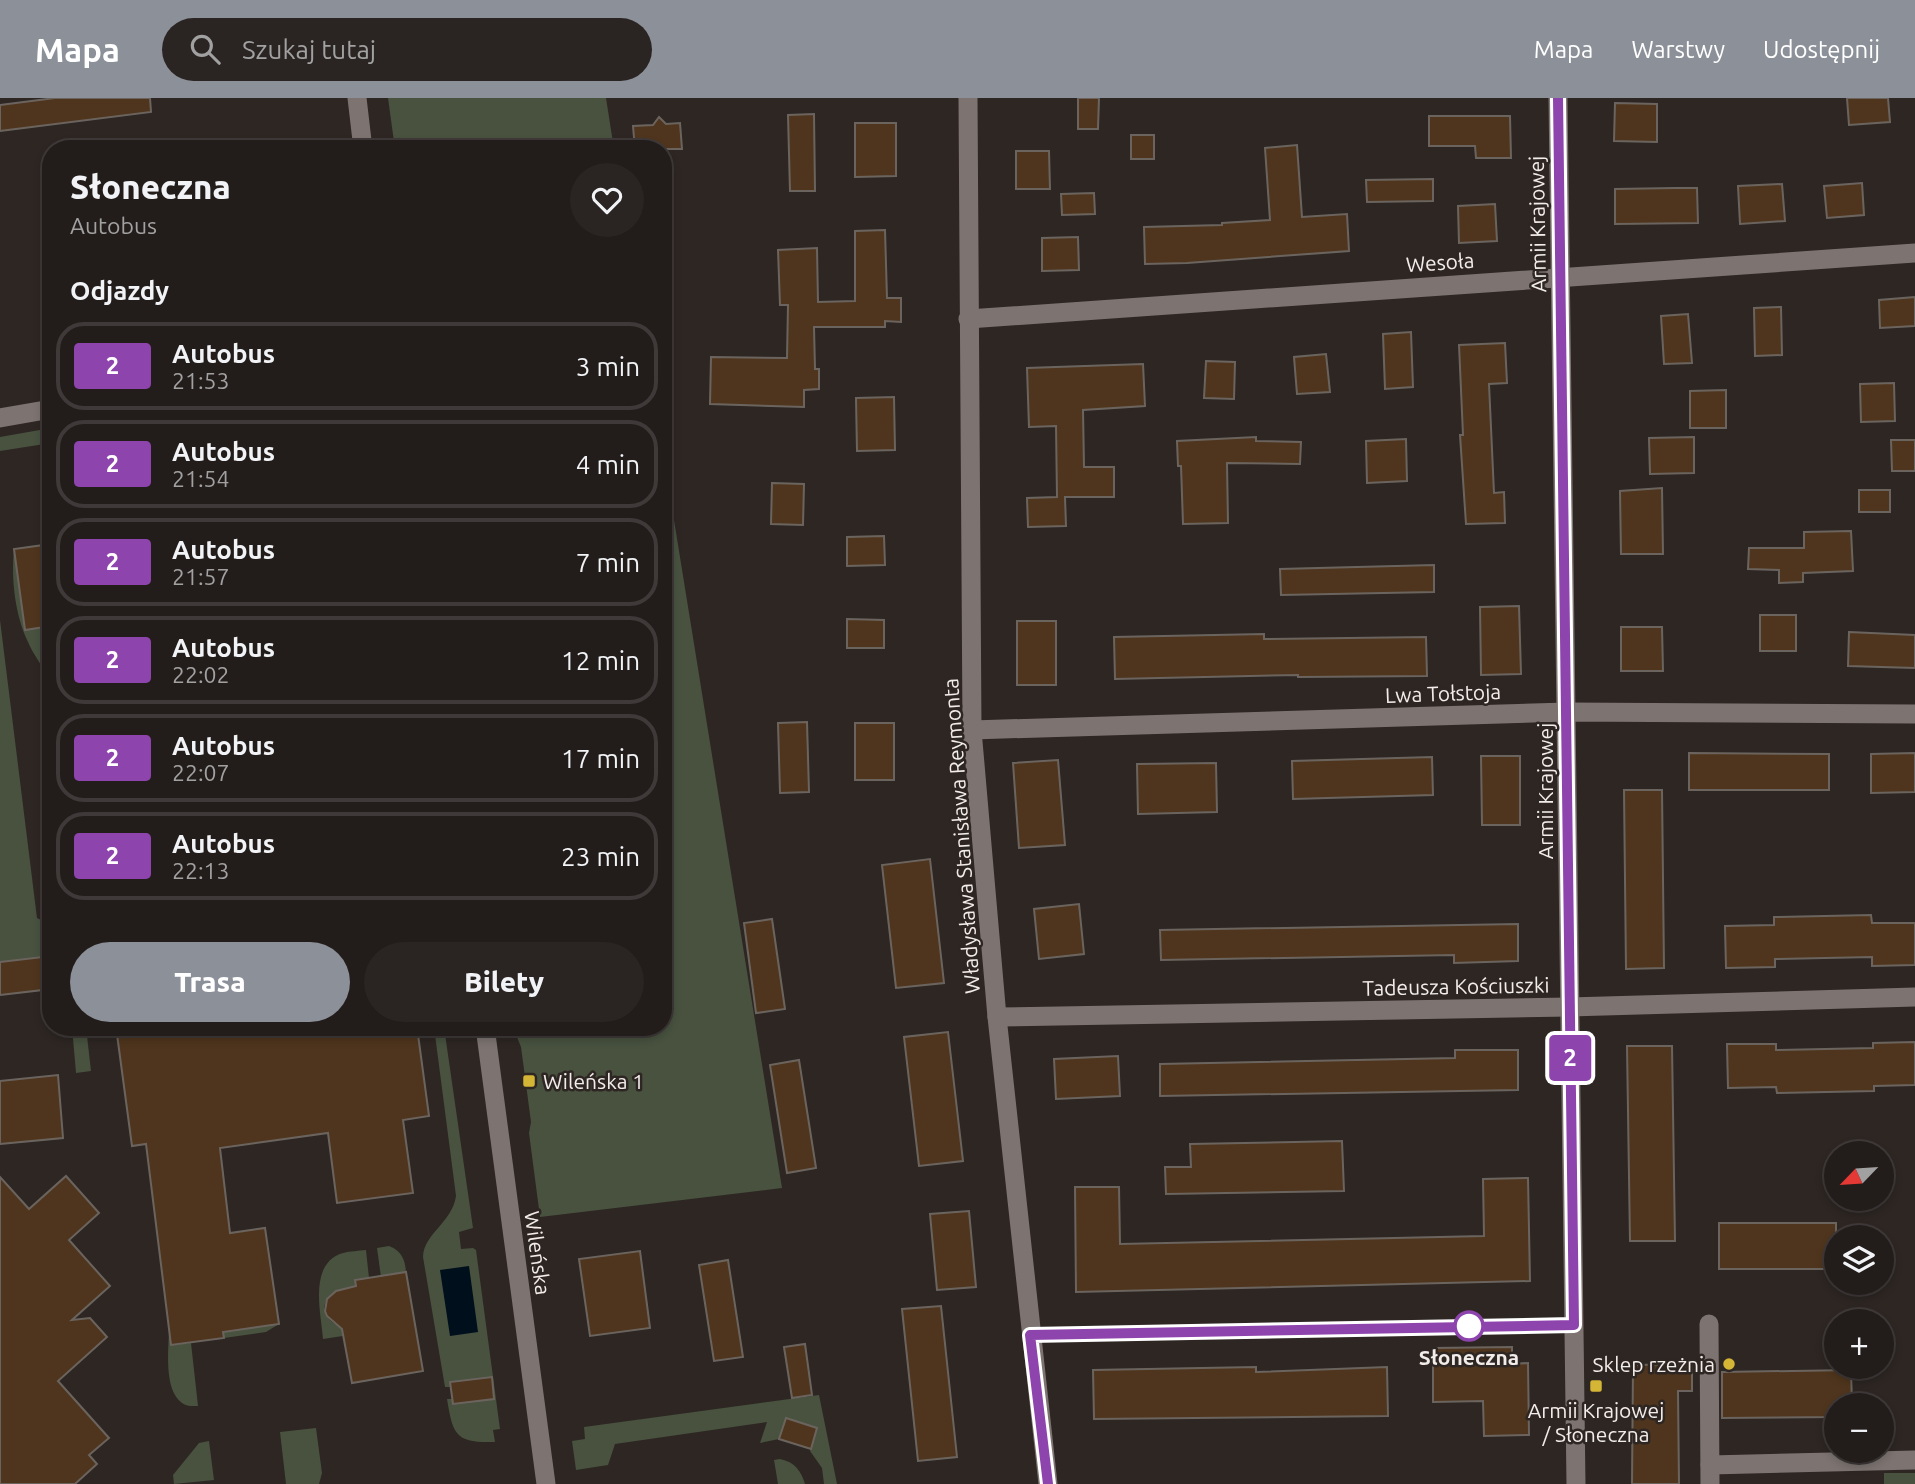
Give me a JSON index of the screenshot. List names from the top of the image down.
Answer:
{
  "streets": {
    "street": [
      "Armii Krajowej",
      "Wesoła",
      "Lwa Tołstoja",
      "Władysława Stanisława Reymonta",
      "Tadeusza Kościuszki",
      "Wileńska"
    ]
  },
  "crossings": [
    ["Armii Krajowej", "Wesoła"],
    ["Armii Krajowej", "Lwa Tołstoja"],
    ["Armii Krajowej", "Tadeusza Kościuszki"],
    ["Wesoła", "Władysława Stanisława Reymonta"],
    ["Lwa Tołstoja", "Władysława Stanisława Reymonta"],
    ["Władysława Stanisława Reymonta", "Tadeusza Kościuszki"]
  ],
  "places": {
    "transit": ["Wileńska 1", "Armii Krajowej / Słoneczna"],
    "other": ["Słoneczna", "Sklep rzeżnia"]
  },
  "lines": ["bus line 2"],
  "north": "bottom left",
  "page": {
    "header": "Mapa",
    "search": "Szukaj tutaj",
    "nav": ["Mapa", "Warstwy", "Udostępnij"],
    "on_map": "2",
    "heading": [
      ["Słoneczna", "Autobus"],
      "Odjazdy"
    ],
    "list": [
      {
        "mark": "2",
        "name": "Autobus",
        "note": "21:53",
        "value": "3 min"
      },
      {
        "mark": "2",
        "name": "Autobus",
        "note": "21:54",
        "value": "4 min"
      },
      {
        "mark": "2",
        "name": "Autobus",
        "note": "21:57",
        "value": "7 min"
      },
      {
        "mark": "2",
        "name": "Autobus",
        "note": "22:02",
        "value": "12 min"
      },
      {
        "mark": "2",
        "name": "Autobus",
        "note": "22:07",
        "value": "17 min"
      },
      {
        "mark": "2",
        "name": "Autobus",
        "note": "22:13",
        "value": "23 min"
      }
    ],
    "buttons": ["Trasa", "Bilety"],
    "map_buttons": ["+", "−"]
  }
}
